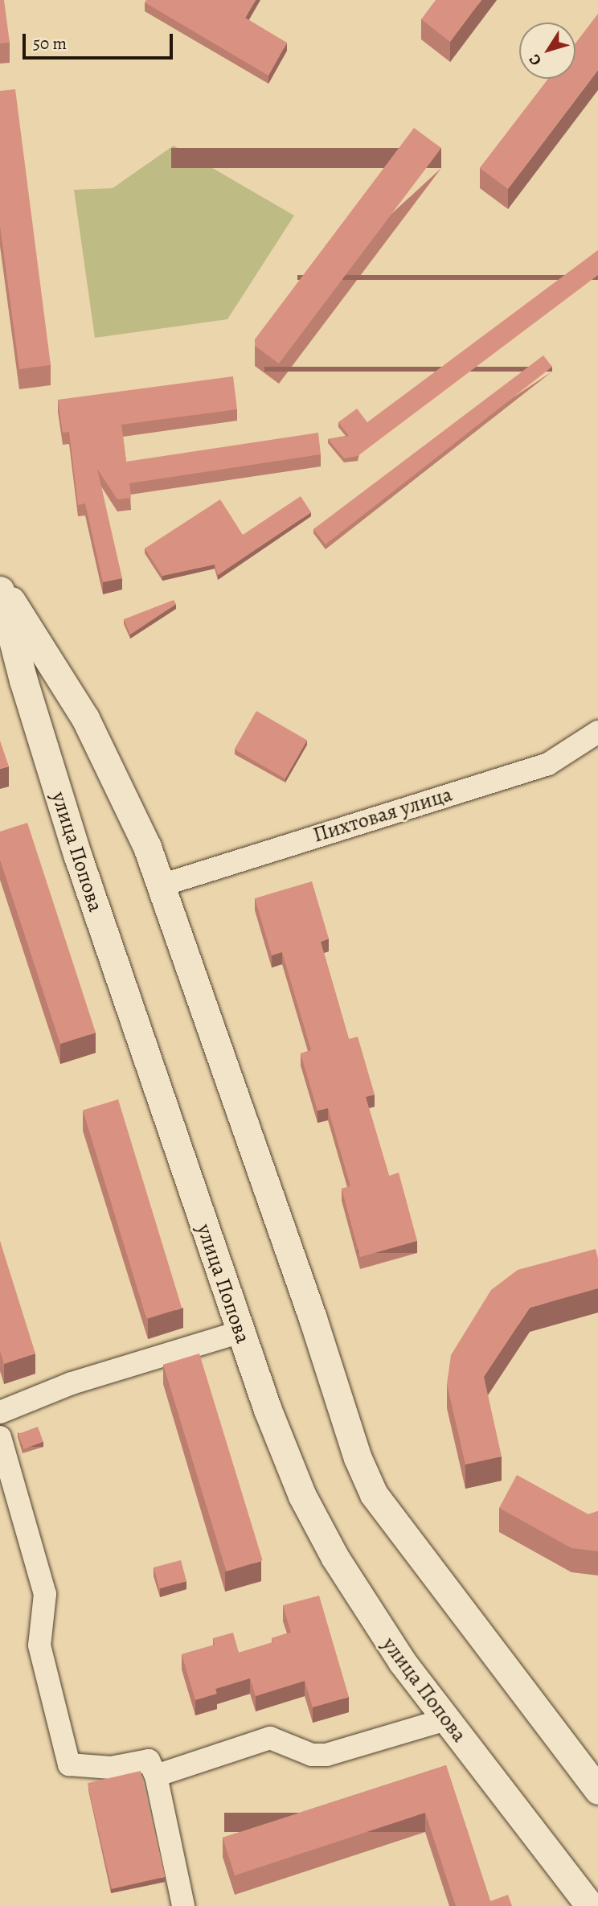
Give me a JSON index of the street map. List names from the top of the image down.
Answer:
{
  "streets": {
    "street": ["Пихтовая улица", "улица Попова"]
  },
  "scale_bar": "50 m",
  "north": "bottom left"
}
